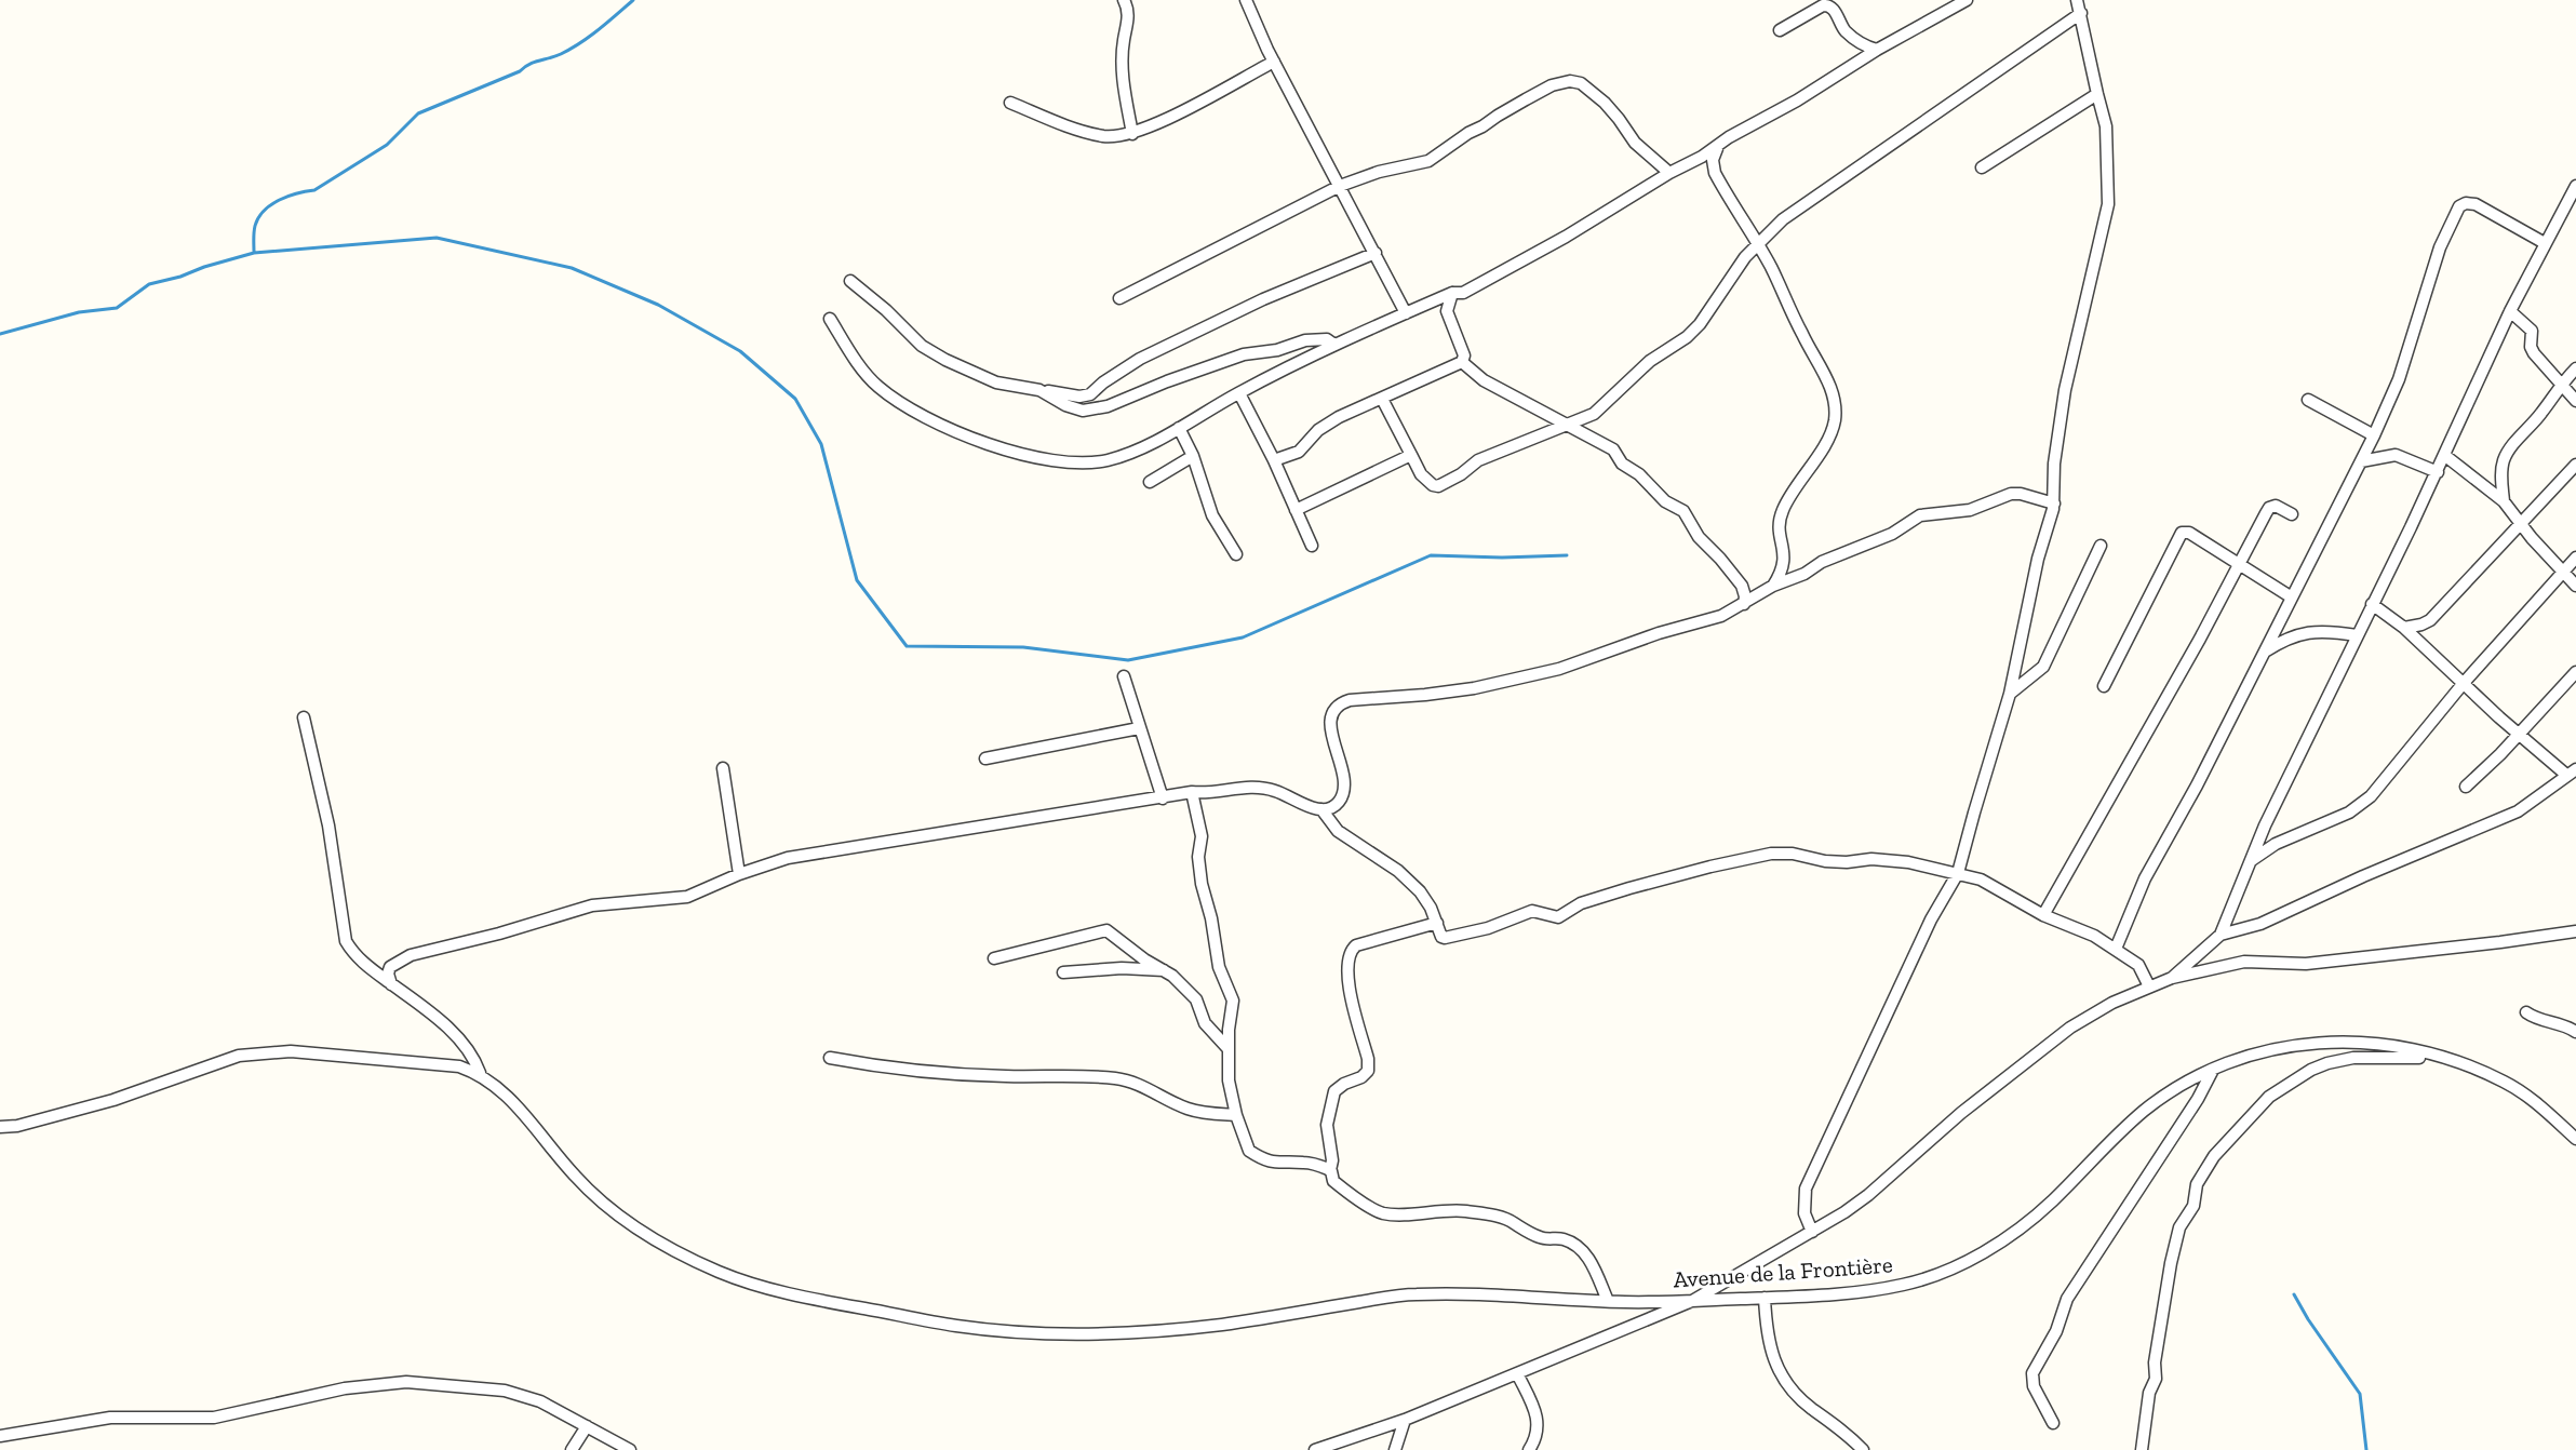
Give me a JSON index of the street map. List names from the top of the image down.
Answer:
{
  "streets": {
    "street": ["Avenue de la Frontière"]
  }
}
